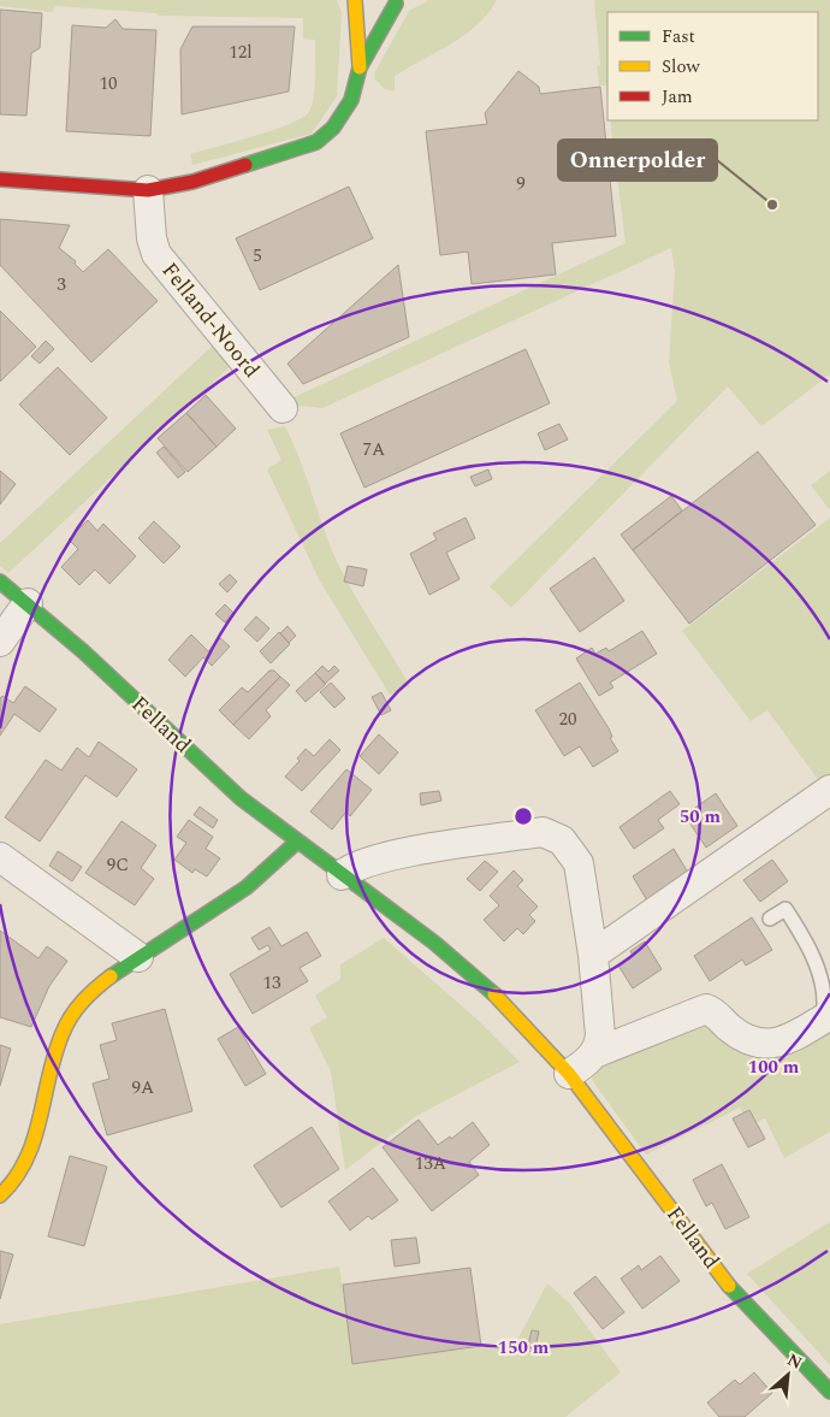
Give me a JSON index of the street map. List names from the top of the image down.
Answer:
{
  "streets": {
    "street": ["Felland-Noord", "Felland"]
  },
  "places": ["Onnerpolder"],
  "house_numbers": [
    "12l",
    "10",
    "9",
    "5",
    "3",
    "7A",
    "20",
    "9C",
    "13",
    "9A",
    "13A"
  ],
  "legend": ["Fast", "Slow", "Jam"],
  "north": "top right",
  "rings": ["50 m", "100 m", "150 m"]
}
